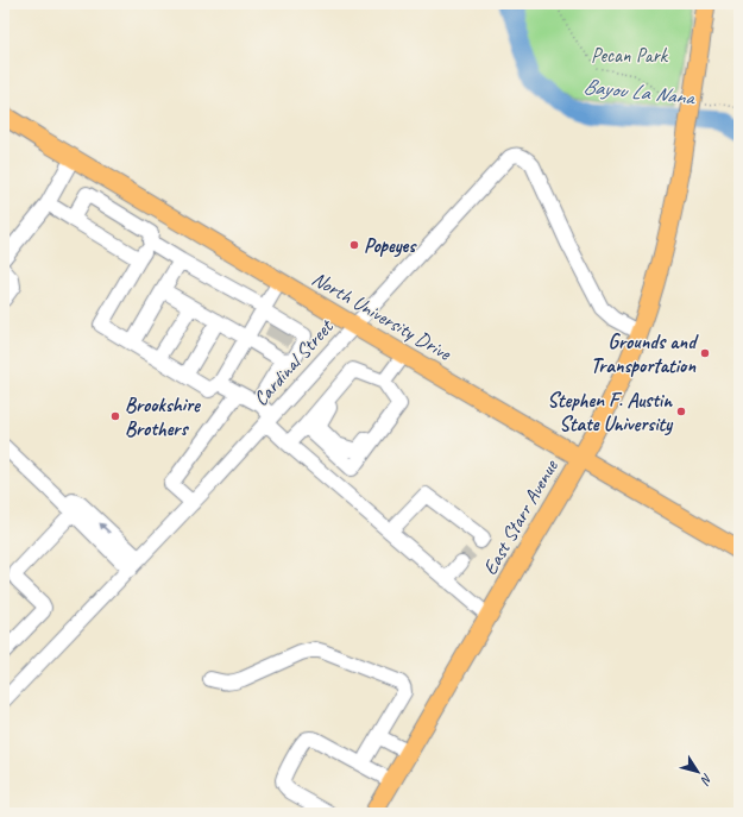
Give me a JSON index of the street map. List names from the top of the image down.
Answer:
{
  "streets": {
    "main road": ["North University Drive", "East Starr Avenue"],
    "street": ["Cardinal Street"]
  },
  "crossings": [
    ["North University Drive", "Cardinal Street"],
    ["North University Drive", "East Starr Avenue"],
    ["Cardinal Street", "East Starr Avenue"]
  ],
  "water": ["Bayou La Nana"],
  "parks": ["Pecan Park"],
  "places": [
    "Popeyes",
    "Grounds and Transportation",
    "Stephen F. Austin State University",
    "Brookshire Brothers"
  ],
  "north": "bottom right"
}
